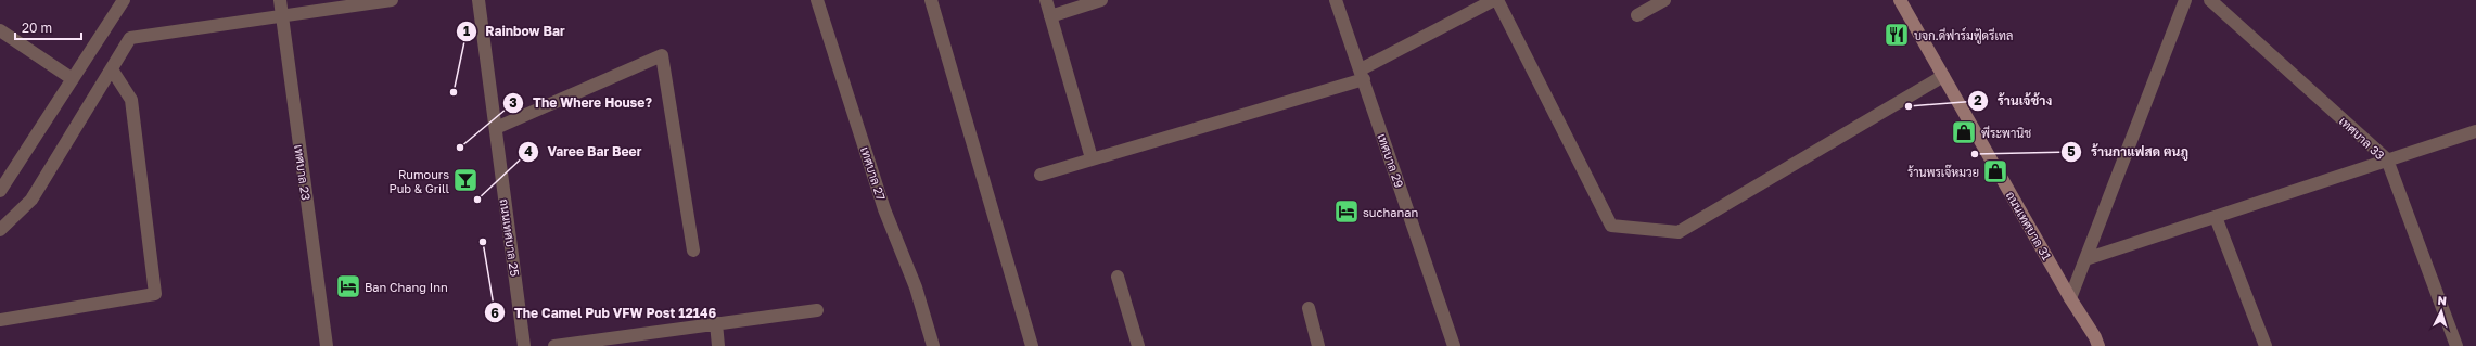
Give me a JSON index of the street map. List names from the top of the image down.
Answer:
{
  "streets": {
    "main road": ["ถนนเทศบาล 31"],
    "street": [
      "เทศบาล 33",
      "เทศบาล 29",
      "เทศบาล 23",
      "เทศบาล 27",
      "ถนนเทศบาล 25"
    ]
  },
  "places": {
    "restaurant": ["บจก.ดีฟาร์มฟู้ดรีเทล"],
    "other": [
      "Rainbow Bar",
      "ร้านเจ้ช้าง",
      "The Where House?",
      "ร้านกาแฟสด ฅนภู",
      "Varee Bar Beer",
      "The Camel Pub VFW Post 12146"
    ],
    "shop": ["พีระพานิช", "ร้านพรเจ๊หมวย"],
    "bar": ["Rumours Pub & Grill"],
    "hotel": ["suchanan", "Ban Chang Inn"]
  },
  "scale_bar": "20 m",
  "north": "top"
}
